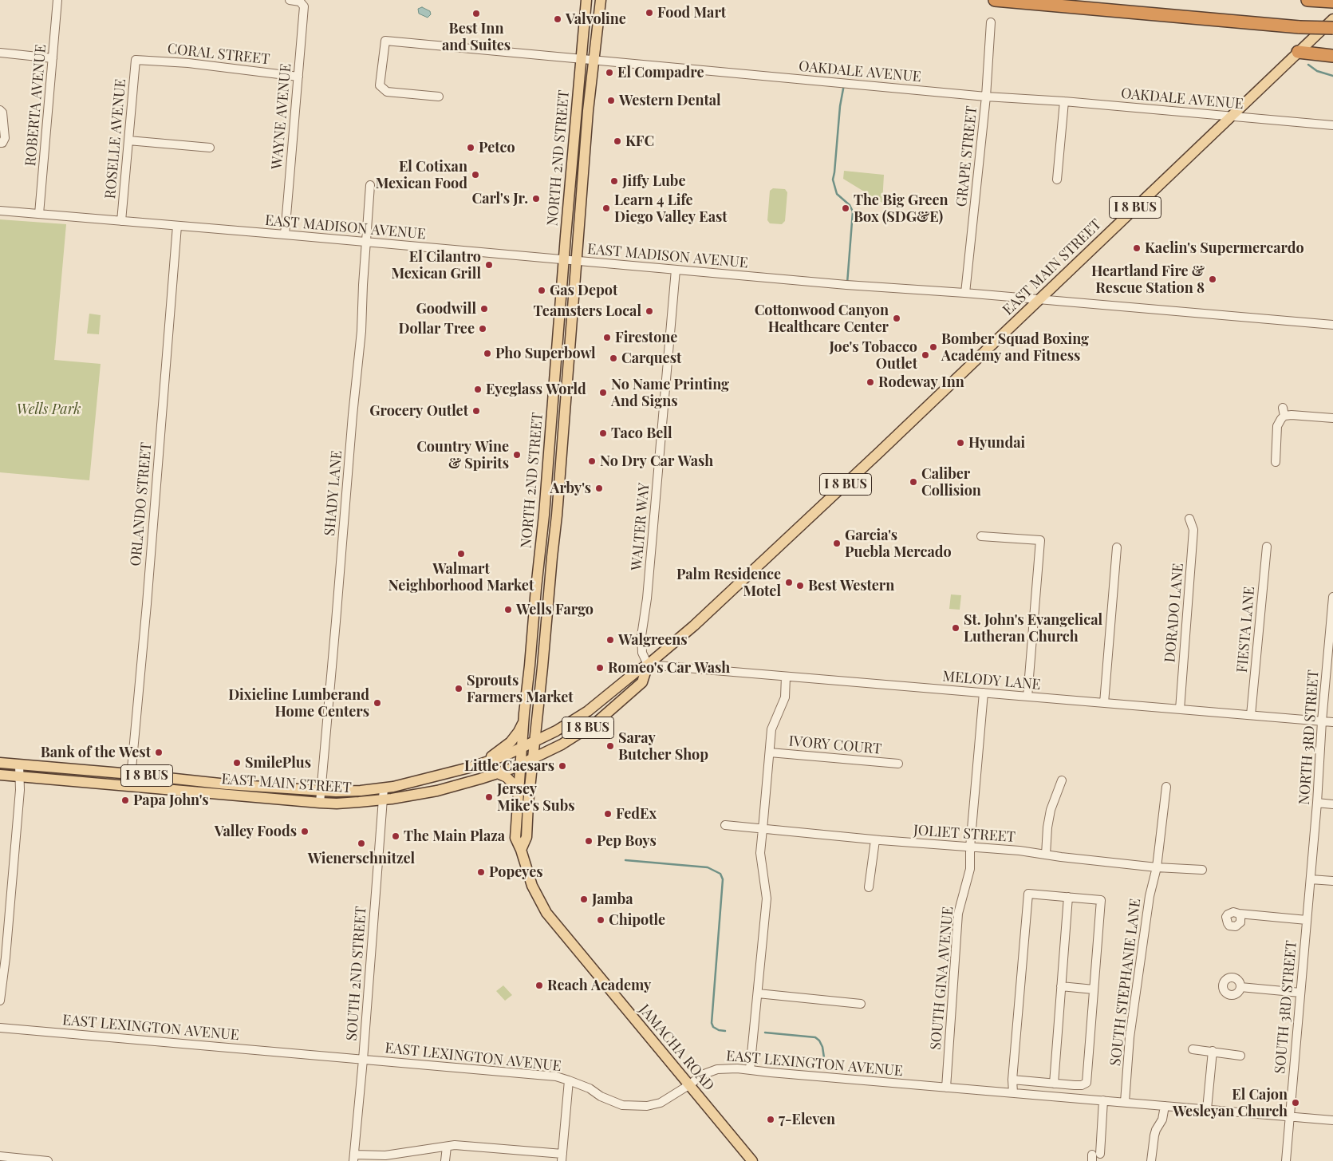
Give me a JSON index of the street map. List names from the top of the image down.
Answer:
{
  "streets": {
    "main road": [
      "NORTH 2ND STREET",
      "I 8 BUS",
      "EAST MAIN STREET",
      "JAMACHA ROAD"
    ],
    "street": [
      "CORAL STREET",
      "OAKDALE AVENUE",
      "ROBERTA AVENUE",
      "WAYNE AVENUE",
      "ROSELLE AVENUE",
      "GRAPE STREET",
      "EAST MADISON AVENUE",
      "SHADY LANE",
      "ORLANDO STREET",
      "WALTER WAY",
      "DORADO LANE",
      "FIESTA LANE",
      "MELODY LANE",
      "NORTH 3RD STREET",
      "IVORY COURT",
      "JOLIET STREET",
      "SOUTH 2ND STREET",
      "SOUTH GINA AVENUE",
      "SOUTH STEPHANIE LANE",
      "SOUTH 3RD STREET",
      "EAST LEXINGTON AVENUE"
    ]
  },
  "crossings": [
    ["CORAL STREET", "WAYNE AVENUE"],
    ["CORAL STREET", "ROSELLE AVENUE"],
    ["OAKDALE AVENUE", "GRAPE STREET"],
    ["OAKDALE AVENUE", "NORTH 2ND STREET"],
    ["OAKDALE AVENUE", "EAST MAIN STREET"],
    ["ROBERTA AVENUE", "EAST MADISON AVENUE"],
    ["WAYNE AVENUE", "EAST MADISON AVENUE"],
    ["ROSELLE AVENUE", "EAST MADISON AVENUE"],
    ["GRAPE STREET", "EAST MADISON AVENUE"],
    ["NORTH 2ND STREET", "EAST MADISON AVENUE"],
    ["NORTH 2ND STREET", "EAST MAIN STREET"],
    ["NORTH 2ND STREET", "JAMACHA ROAD"],
    ["EAST MADISON AVENUE", "EAST MAIN STREET"],
    ["EAST MADISON AVENUE", "SHADY LANE"],
    ["EAST MADISON AVENUE", "ORLANDO STREET"],
    ["EAST MADISON AVENUE", "WALTER WAY"],
    ["EAST MAIN STREET", "SHADY LANE"],
    ["EAST MAIN STREET", "ORLANDO STREET"],
    ["EAST MAIN STREET", "WALTER WAY"],
    ["EAST MAIN STREET", "MELODY LANE"],
    ["EAST MAIN STREET", "SOUTH 2ND STREET"],
    ["EAST MAIN STREET", "JAMACHA ROAD"],
    ["WALTER WAY", "MELODY LANE"],
    ["DORADO LANE", "MELODY LANE"],
    ["FIESTA LANE", "MELODY LANE"],
    ["MELODY LANE", "NORTH 3RD STREET"],
    ["MELODY LANE", "SOUTH GINA AVENUE"],
    ["NORTH 3RD STREET", "SOUTH 3RD STREET"],
    ["JOLIET STREET", "SOUTH GINA AVENUE"],
    ["JOLIET STREET", "SOUTH STEPHANIE LANE"],
    ["SOUTH 2ND STREET", "EAST LEXINGTON AVENUE"],
    ["SOUTH GINA AVENUE", "EAST LEXINGTON AVENUE"],
    ["SOUTH STEPHANIE LANE", "EAST LEXINGTON AVENUE"],
    ["SOUTH 3RD STREET", "EAST LEXINGTON AVENUE"],
    ["EAST LEXINGTON AVENUE", "JAMACHA ROAD"]
  ],
  "parks": ["Wells Park"],
  "places": [
    "Food Mart",
    "Best Inn and Suites",
    "Valvoline",
    "El Compadre",
    "Western Dental",
    "KFC",
    "Petco",
    "El Cotixan Mexican Food",
    "Jiffy Lube",
    "Carl's Jr.",
    "Learn 4 Life Diego Valley East",
    "The Big Green Box (SDG&E)",
    "Kaelin's Supermercardo",
    "El Cilantro Mexican Grill",
    "Heartland Fire & Rescue Station 8",
    "Gas Depot",
    "Goodwill",
    "Teamsters Local",
    "Cottonwood Canyon Healthcare Center",
    "Dollar Tree",
    "Firestone",
    "Bomber Squad Boxing Academy and Fitness",
    "Pho Superbowl",
    "Joe's Tobacco Outlet",
    "Carquest",
    "Rodeway Inn",
    "Eyeglass World",
    "No Name Printing And Signs",
    "Grocery Outlet",
    "Taco Bell",
    "Hyundai",
    "Country Wine & Spirits",
    "No Dry Car Wash",
    "Caliber Collision",
    "Arby's",
    "Garcia's Puebla Mercado",
    "Walmart Neighborhood Market",
    "Palm Residence Motel",
    "Best Western",
    "Wells Fargo",
    "St. John's Evangelical Lutheran Church",
    "Walgreens",
    "Romeo's Car Wash",
    "Sprouts Farmers Market",
    "Dixieline Lumberand Home Centers",
    "Saray Butcher Shop",
    "Bank of the West",
    "SmilePlus",
    "Little Caesars",
    "Jersey Mike's Subs",
    "Papa John's",
    "FedEx",
    "Valley Foods",
    "The Main Plaza",
    "Pep Boys",
    "Wienerschnitzel",
    "Popeyes",
    "Jamba",
    "Chipotle",
    "Reach Academy",
    "El Cajon Wesleyan Church",
    "7-Eleven"
  ]
}
